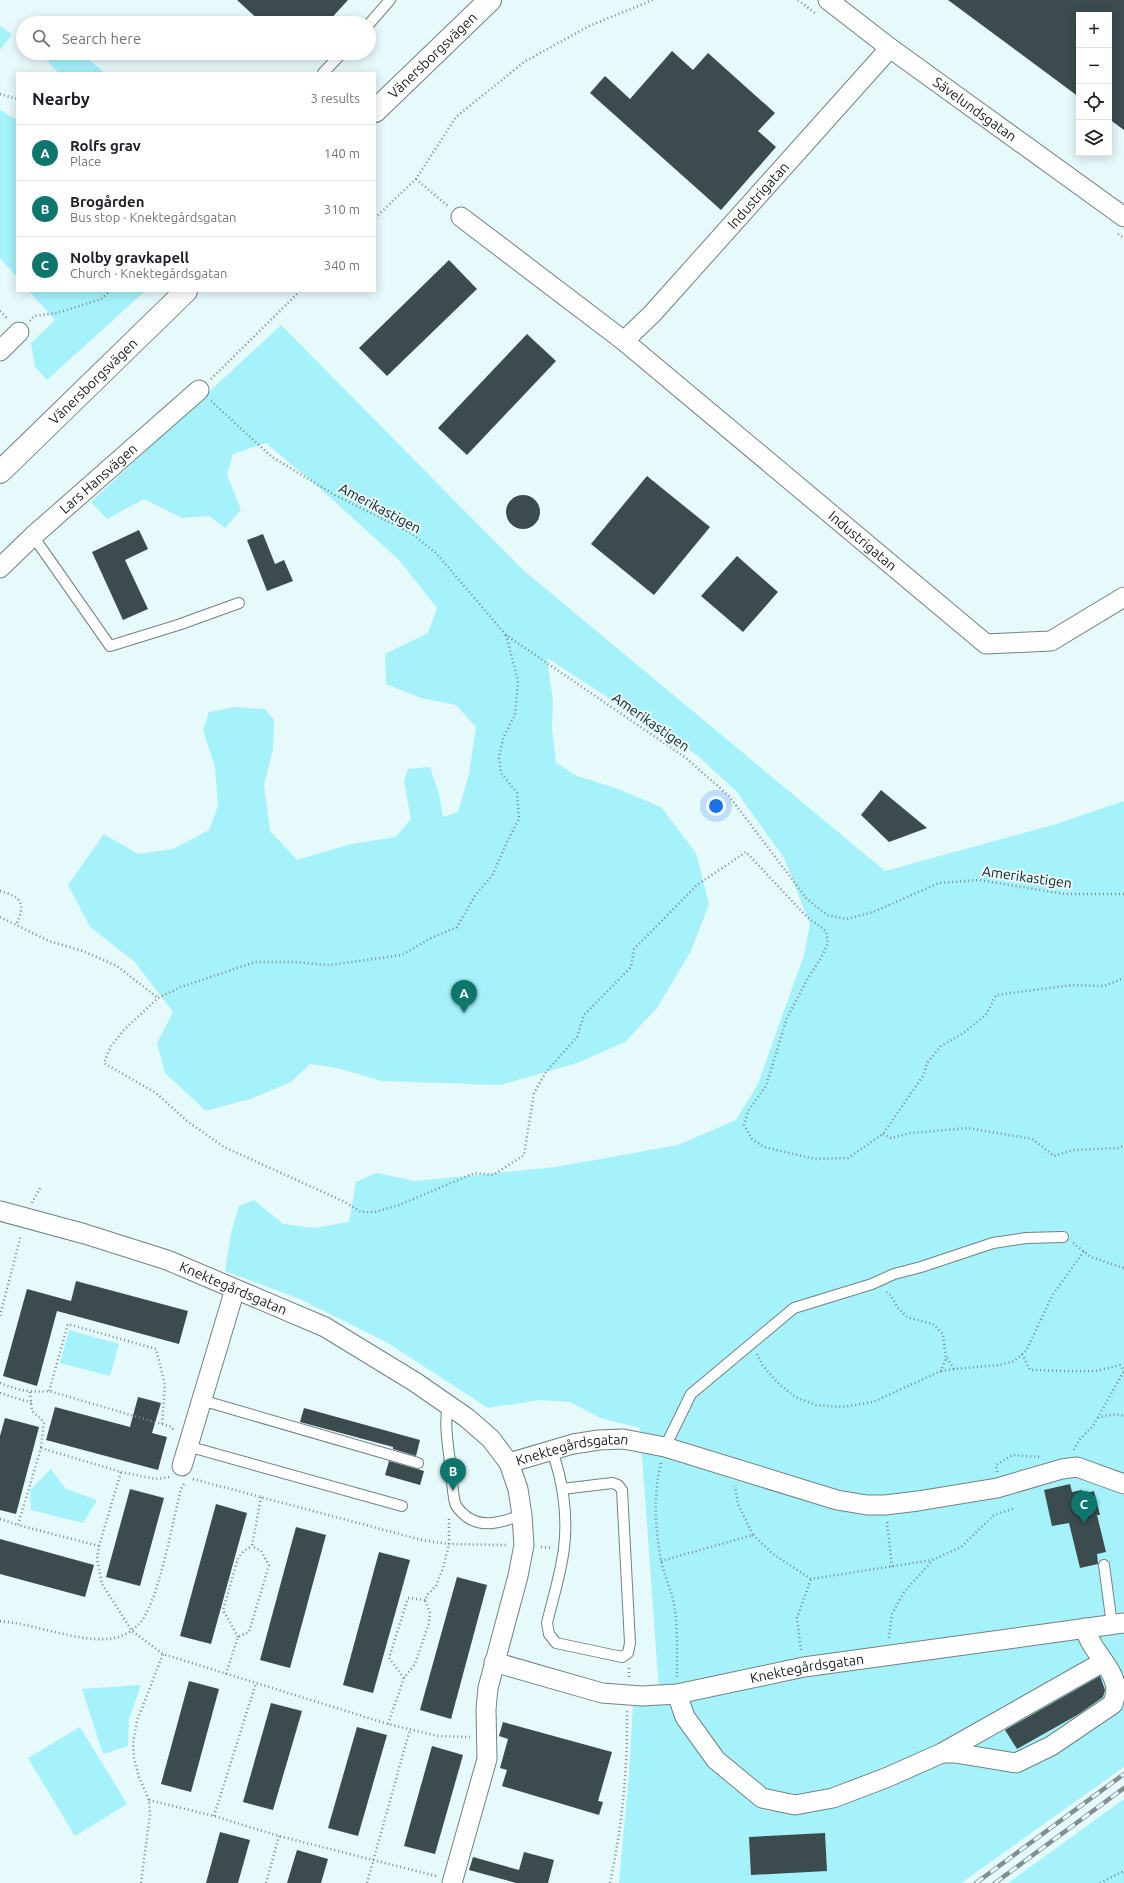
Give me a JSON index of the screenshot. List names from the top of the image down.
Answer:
{
  "streets": {
    "main road": ["Vänersborgsvägen"],
    "street": [
      "Sävelundsgatan",
      "Industrigatan",
      "Lars Hansvägen",
      "Knektegårdsgatan"
    ],
    "path": ["Amerikastigen"]
  },
  "crossings": [
    ["Sävelundsgatan", "Industrigatan"],
    ["Lars Hansvägen", "Amerikastigen"]
  ],
  "page": {
    "map_buttons": ["+", "−"],
    "search": "Search here",
    "heading": ["Nearby", "3 results"],
    "list": [
      {
        "mark": "A",
        "name": "Rolfs grav",
        "note": "Place",
        "value": "140 m"
      },
      {
        "mark": "B",
        "name": "Brogården",
        "note": "Bus stop · Knektegårdsgatan",
        "value": "310 m"
      },
      {
        "mark": "C",
        "name": "Nolby gravkapell",
        "note": "Church · Knektegårdsgatan",
        "value": "340 m"
      }
    ],
    "pins": ["A", "B", "C"]
  }
}
